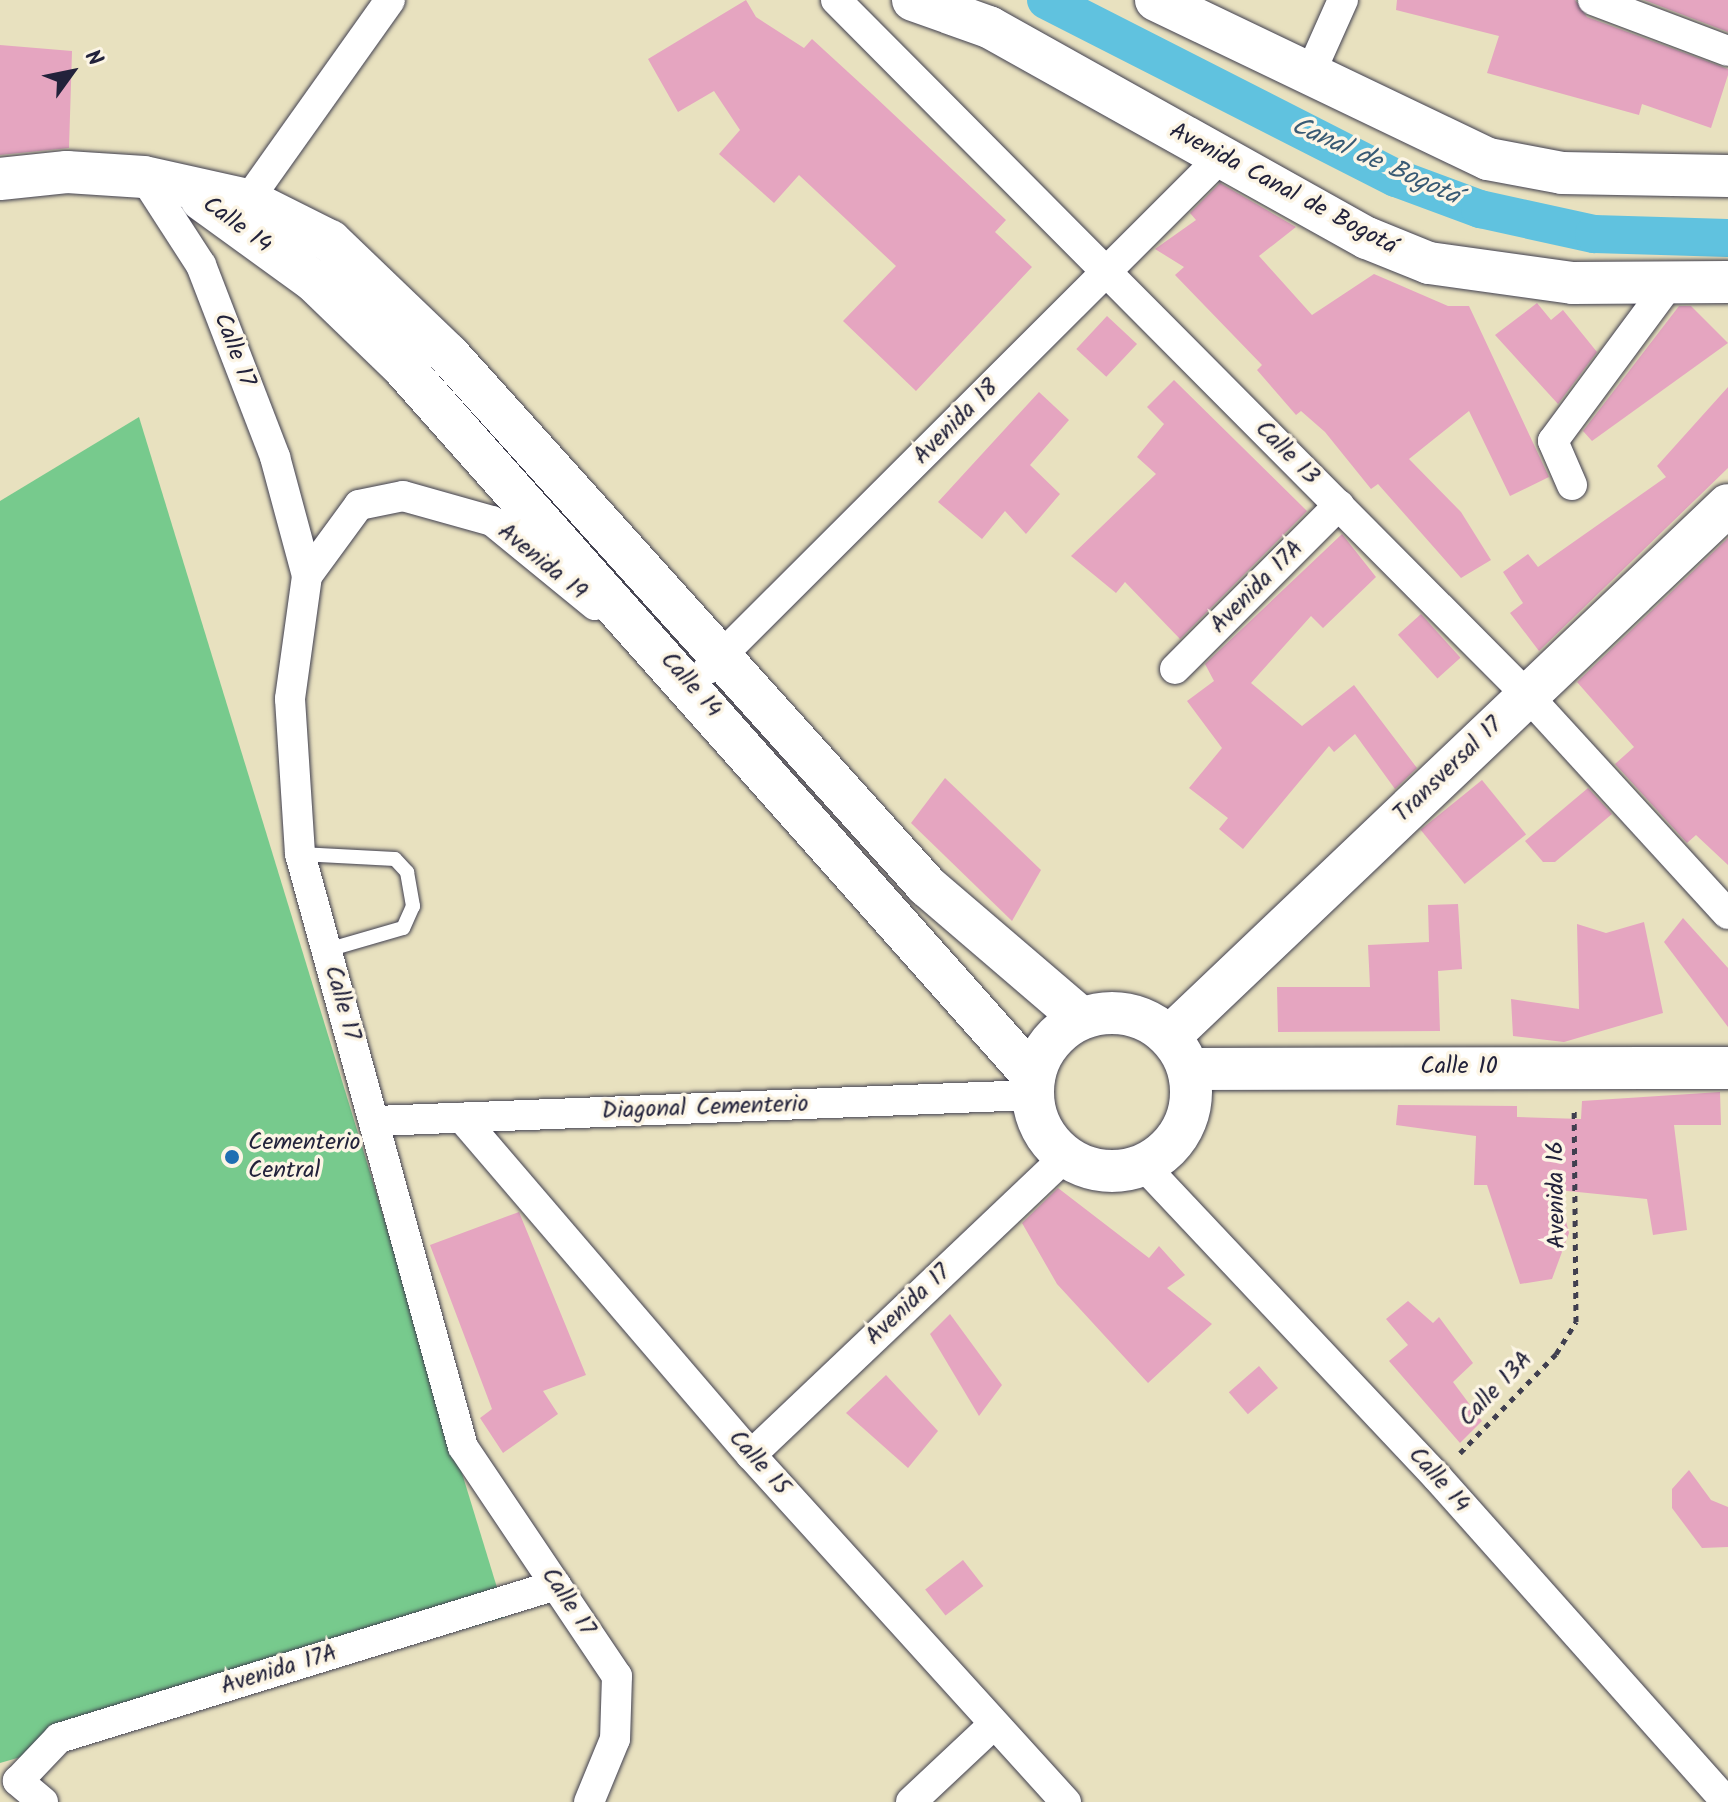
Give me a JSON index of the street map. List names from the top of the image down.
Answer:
{
  "streets": {
    "main road": [
      "Avenida Canal de Bogotá",
      "Calle 14",
      "Transversal 17",
      "Calle 10"
    ],
    "street": [
      "Calle 17",
      "Avenida 18",
      "Calle 13",
      "Avenida 19",
      "Avenida 17A",
      "Diagonal Cementerio",
      "Avenida 17",
      "Calle 15"
    ],
    "path": ["Avenida 16", "Calle 13A"]
  },
  "crossings": [
    ["Avenida Canal de Bogotá", "Avenida 18"],
    ["Calle 14", "Calle 17"],
    ["Calle 14", "Avenida 18"],
    ["Calle 14", "Avenida 19"],
    ["Calle 14", "Transversal 17"],
    ["Calle 14", "Calle 10"],
    ["Calle 14", "Diagonal Cementerio"],
    ["Calle 14", "Avenida 17"],
    ["Calle 14", "Calle 13A"],
    ["Calle 17", "Avenida 19"],
    ["Calle 17", "Avenida 17A"],
    ["Calle 17", "Diagonal Cementerio"],
    ["Avenida 18", "Calle 13"],
    ["Avenida 18", "Avenida 19"],
    ["Calle 13", "Avenida 17A"],
    ["Calle 13", "Transversal 17"],
    ["Transversal 17", "Calle 10"],
    ["Transversal 17", "Diagonal Cementerio"],
    ["Transversal 17", "Avenida 17"],
    ["Calle 10", "Diagonal Cementerio"],
    ["Calle 10", "Avenida 16"],
    ["Calle 10", "Avenida 17"],
    ["Diagonal Cementerio", "Avenida 17"],
    ["Diagonal Cementerio", "Calle 15"],
    ["Avenida 16", "Calle 13A"],
    ["Avenida 17", "Calle 15"]
  ],
  "water": ["Canal de Bogotá"],
  "places": ["Cementerio Central"],
  "north": "top right"
}
